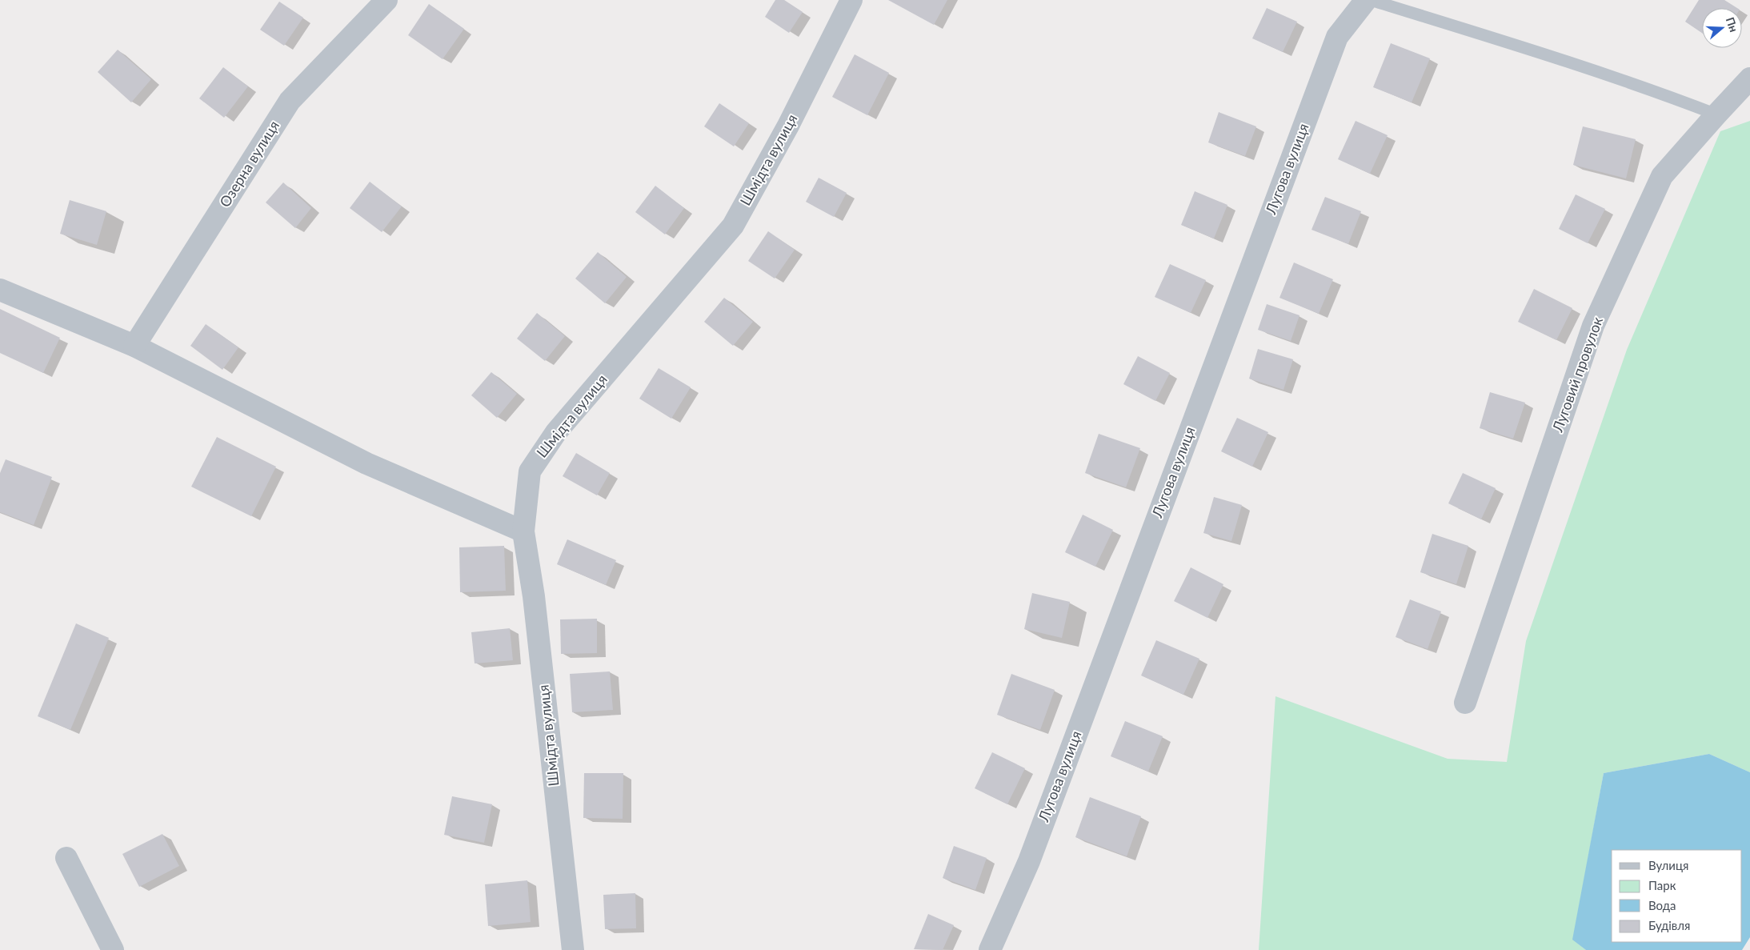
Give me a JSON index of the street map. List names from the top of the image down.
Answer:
{
  "streets": {
    "street": [
      "Шмідта вулиця",
      "Озерна вулиця",
      "Лугова вулиця",
      "Луговий провулок"
    ]
  },
  "legend": [
    "Вулиця",
    "Парк",
    "Вода",
    "Будівля"
  ],
  "north": "right"
}
